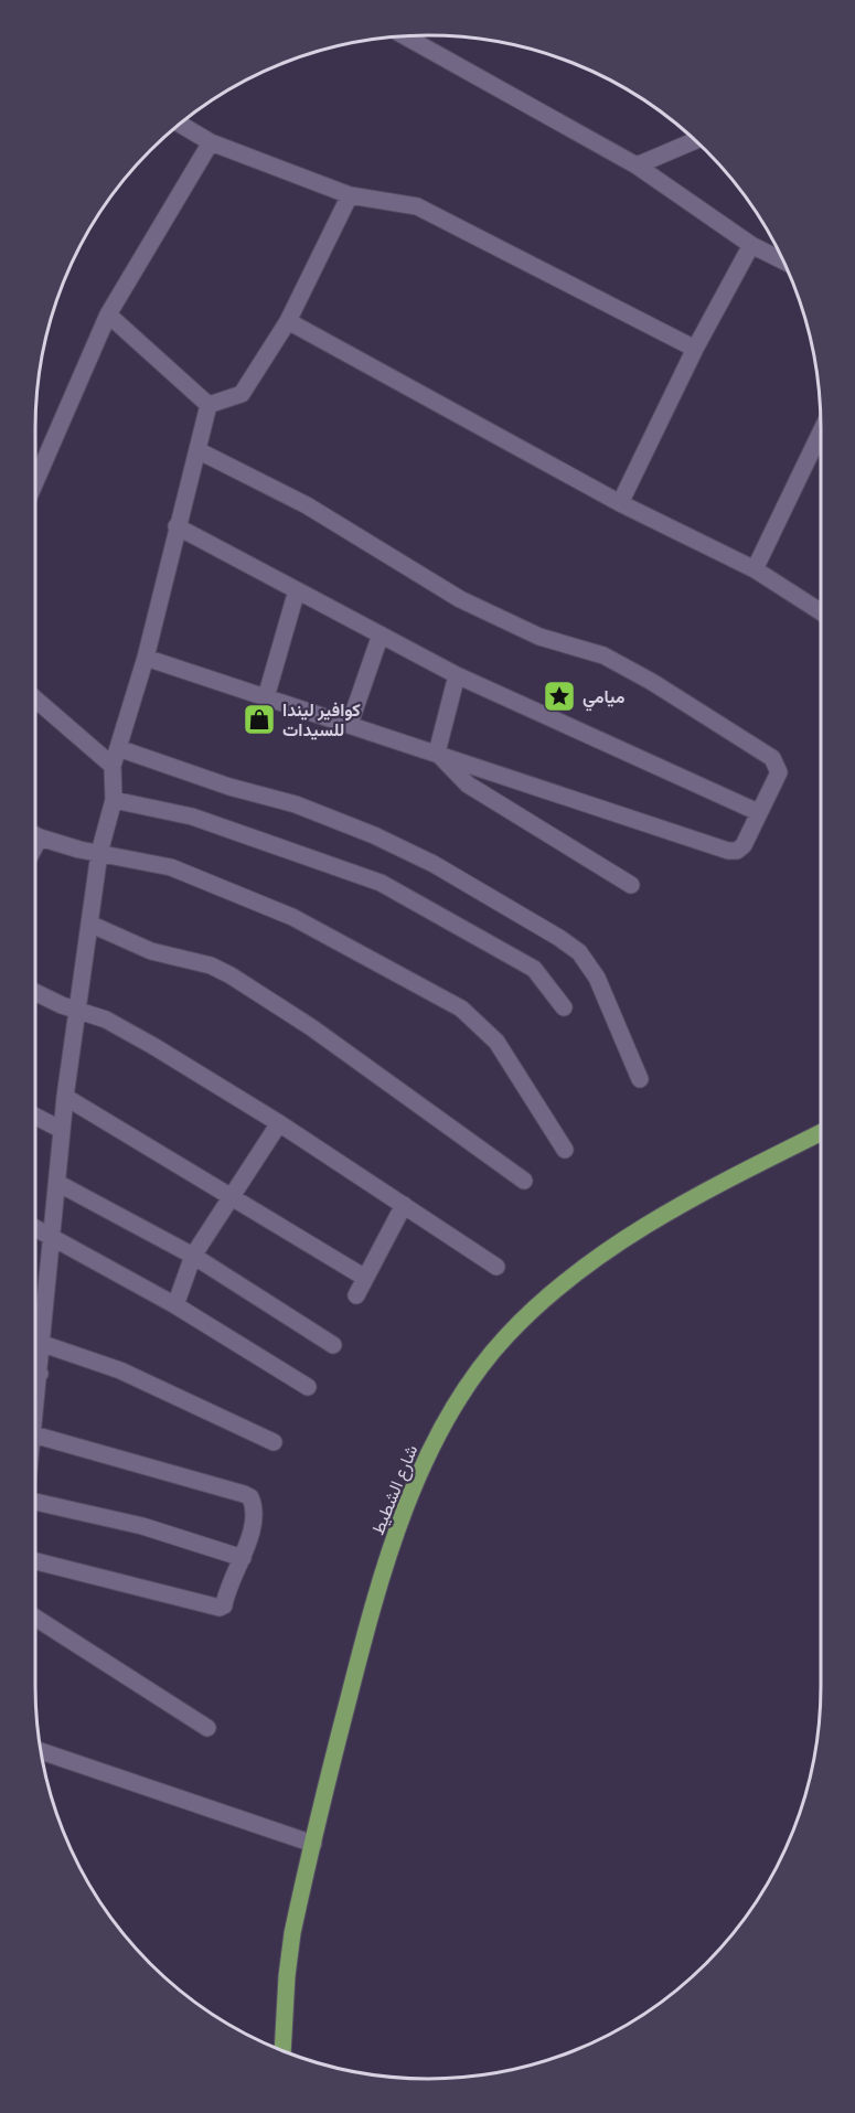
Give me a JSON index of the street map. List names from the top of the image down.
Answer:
{
  "streets": {
    "main road": ["شارع الشطيط"]
  },
  "places": {
    "place": ["ميامي"],
    "shop": ["كوافير ليندا للسيدات"]
  }
}
